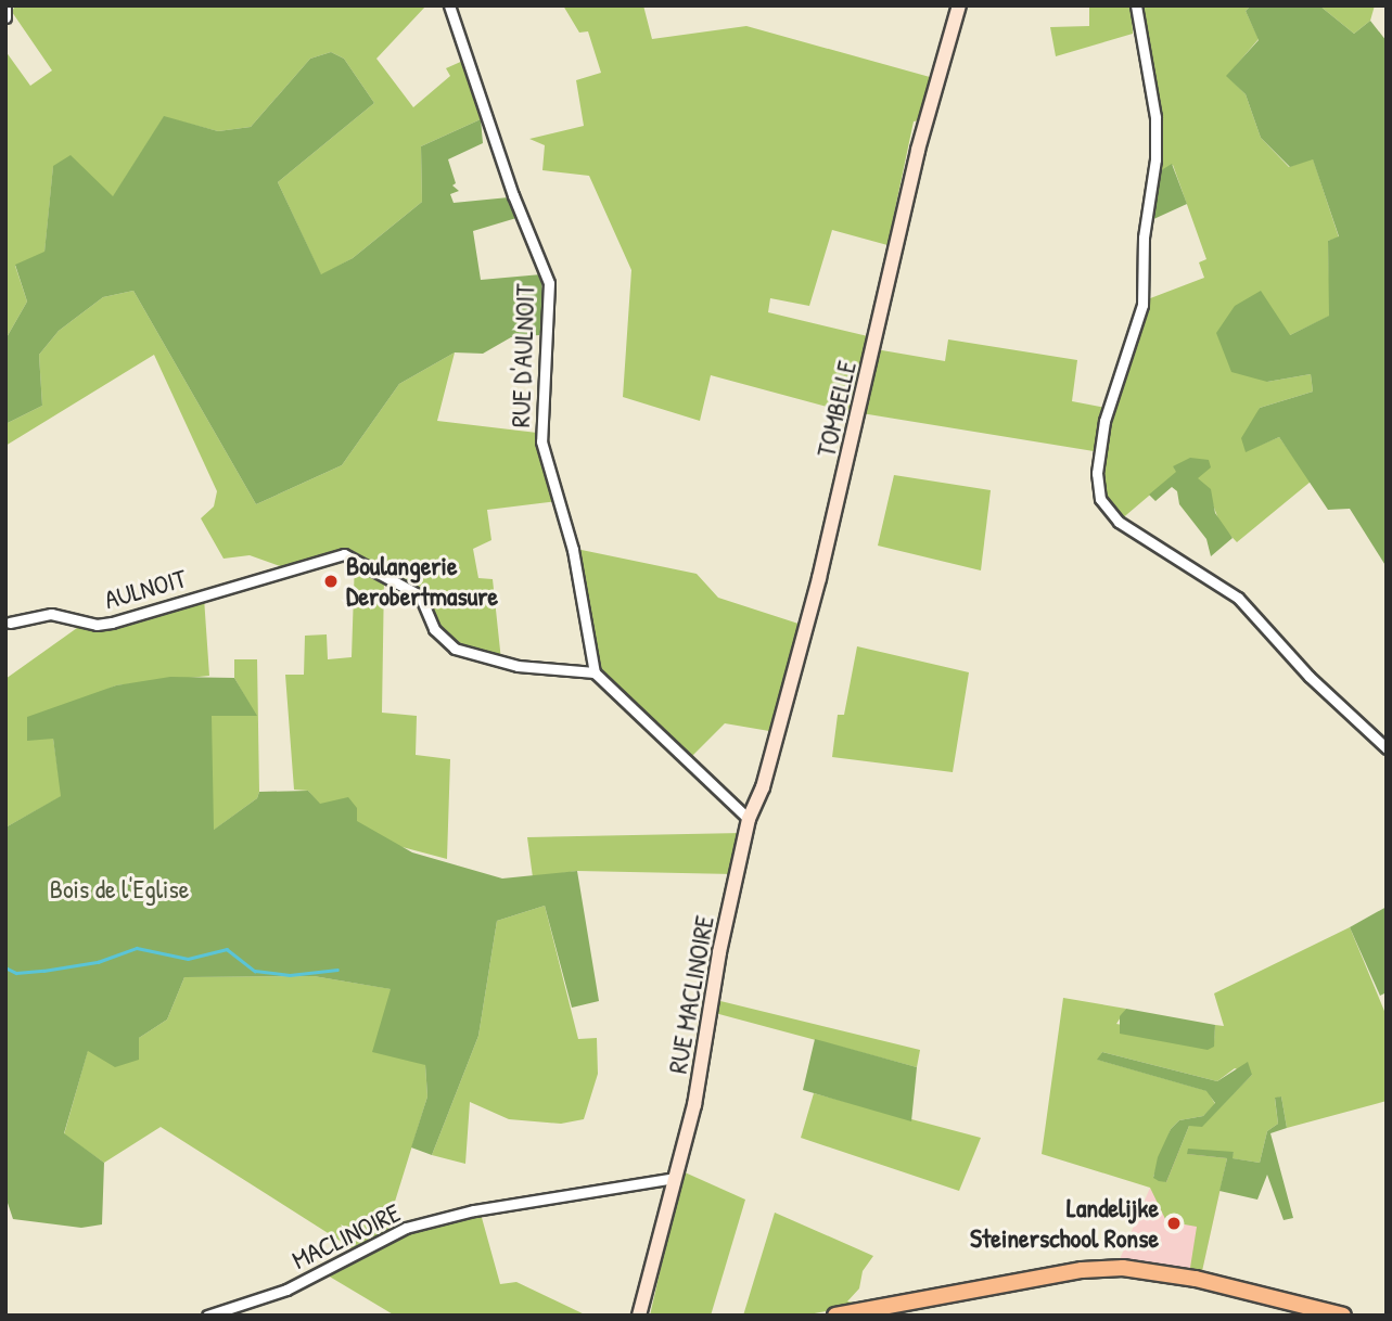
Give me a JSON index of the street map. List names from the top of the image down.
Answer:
{
  "streets": {
    "street": [
      "RUE D'AULNOIT",
      "TOMBELLE",
      "AULNOIT",
      "RUE MACLINOIRE",
      "MACLINOIRE"
    ]
  },
  "crossings": [
    ["RUE D'AULNOIT", "AULNOIT"],
    ["TOMBELLE", "RUE MACLINOIRE"],
    ["RUE MACLINOIRE", "MACLINOIRE"]
  ],
  "parks": ["Bois de l'Eglise"],
  "places": ["Boulangerie Derobertmasure", "Landelijke Steinerschool Ronse"]
}
